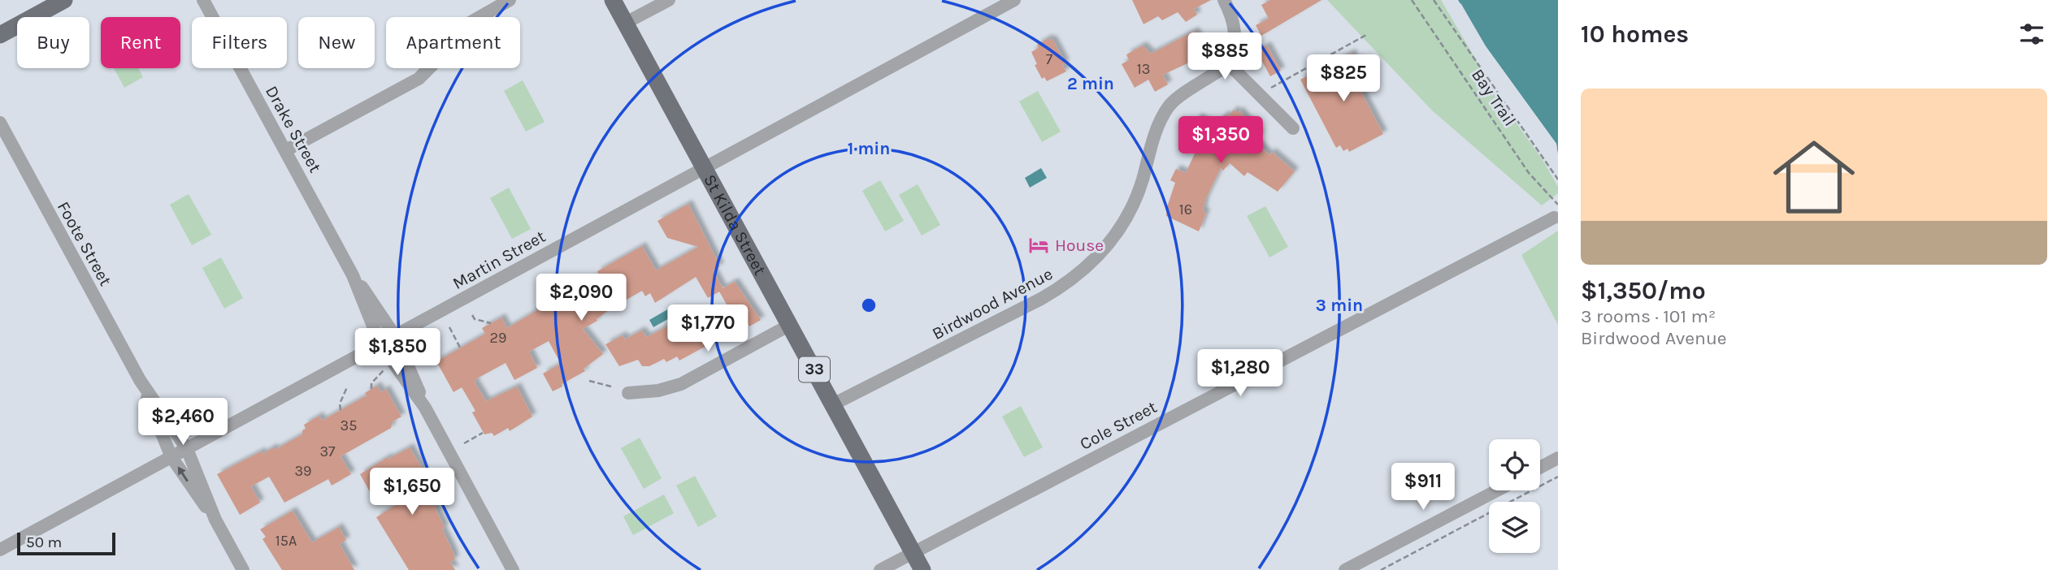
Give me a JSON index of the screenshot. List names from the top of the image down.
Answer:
{
  "streets": {
    "main road": ["St Kilda Street", "33"],
    "street": [
      "Drake Street",
      "Foote Street",
      "Martin Street",
      "Birdwood Avenue",
      "Cole Street"
    ],
    "path": ["Bay Trail"]
  },
  "crossings": [
    ["Bay Trail", "Cole Street"],
    ["Drake Street", "Martin Street"],
    ["St Kilda Street", "Martin Street"],
    ["St Kilda Street", "Birdwood Avenue"],
    ["St Kilda Street", "Cole Street"],
    ["Foote Street", "Martin Street"]
  ],
  "places": {
    "hotel": ["House"]
  },
  "house_numbers": [
    "7",
    "13",
    "16",
    "29",
    "35",
    "37",
    "39",
    "15A"
  ],
  "scale_bar": "50 m",
  "page": {
    "heading": "10 homes",
    "chip": [
      "Buy",
      "Rent",
      "Filters",
      "New",
      "Apartment"
    ],
    "price": [
      "$885",
      "$825",
      "$1,350",
      "$2,090",
      "$1,770",
      "$1,850",
      "$1,280",
      "$2,460",
      "$911",
      "$1,650"
    ],
    "list": [
      {
        "name": "$1,350/mo",
        "note": "3 rooms · 101 m² · Birdwood Avenue"
      }
    ],
    "scale": "50 m"
  },
  "rings": ["2 min", "1 min", "3 min"]
}
